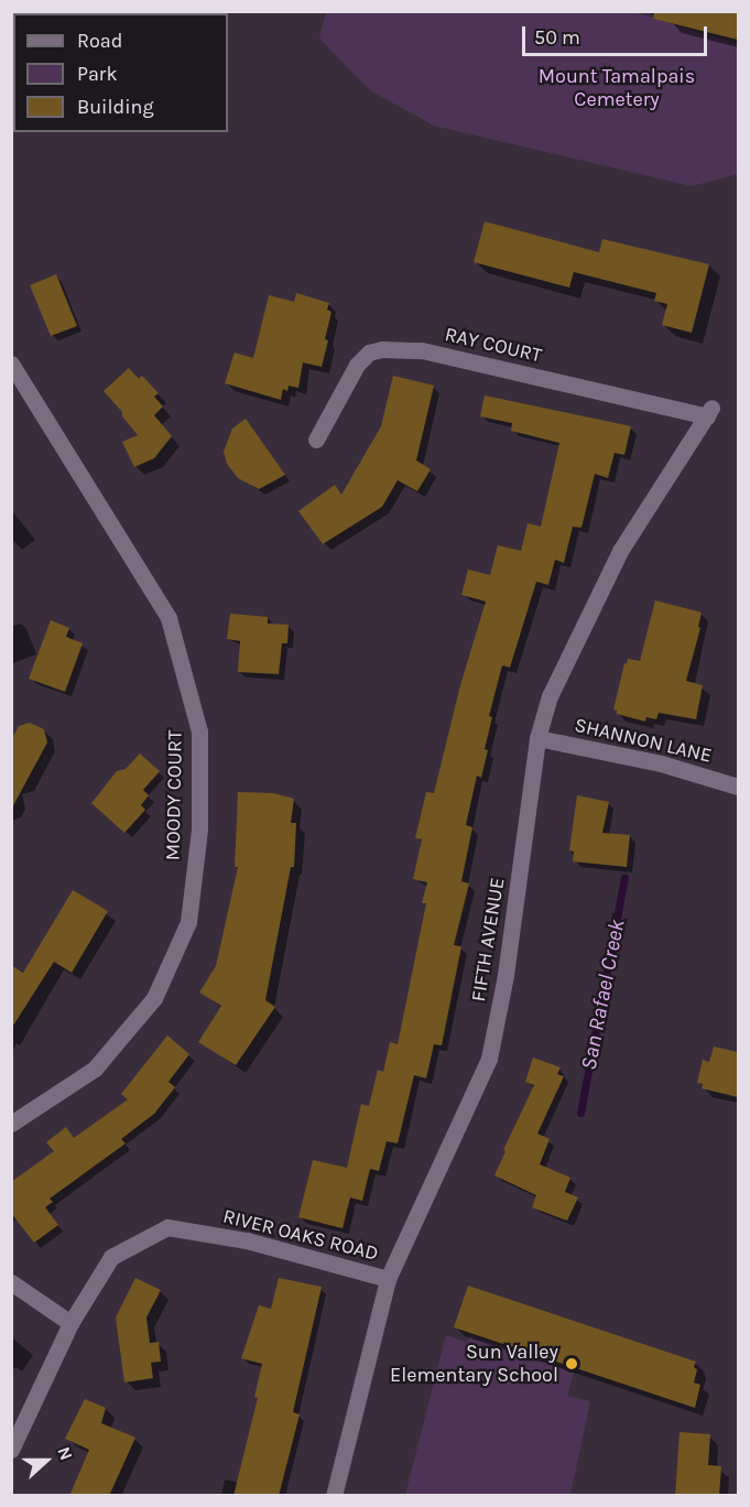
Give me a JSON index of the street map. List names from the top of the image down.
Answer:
{
  "streets": {
    "street": [
      "RAY COURT",
      "SHANNON LANE",
      "MOODY COURT",
      "FIFTH AVENUE",
      "RIVER OAKS ROAD"
    ]
  },
  "crossings": [
    ["RAY COURT", "FIFTH AVENUE"],
    ["SHANNON LANE", "FIFTH AVENUE"],
    ["FIFTH AVENUE", "RIVER OAKS ROAD"]
  ],
  "water": ["San Rafael Creek"],
  "parks": ["Mount Tamalpais Cemetery"],
  "places": ["Sun Valley Elementary School"],
  "legend": ["Road", "Park", "Building"],
  "scale_bar": "50 m",
  "north": "right"
}
